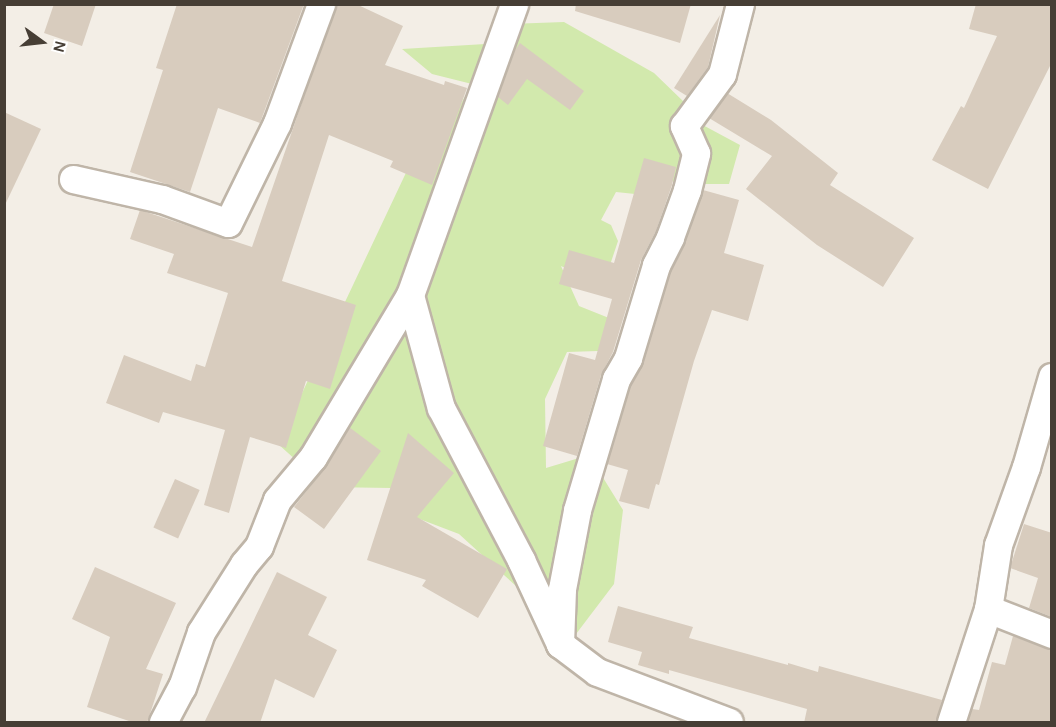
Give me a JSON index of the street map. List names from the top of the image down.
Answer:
{
  "north": "right"
}
